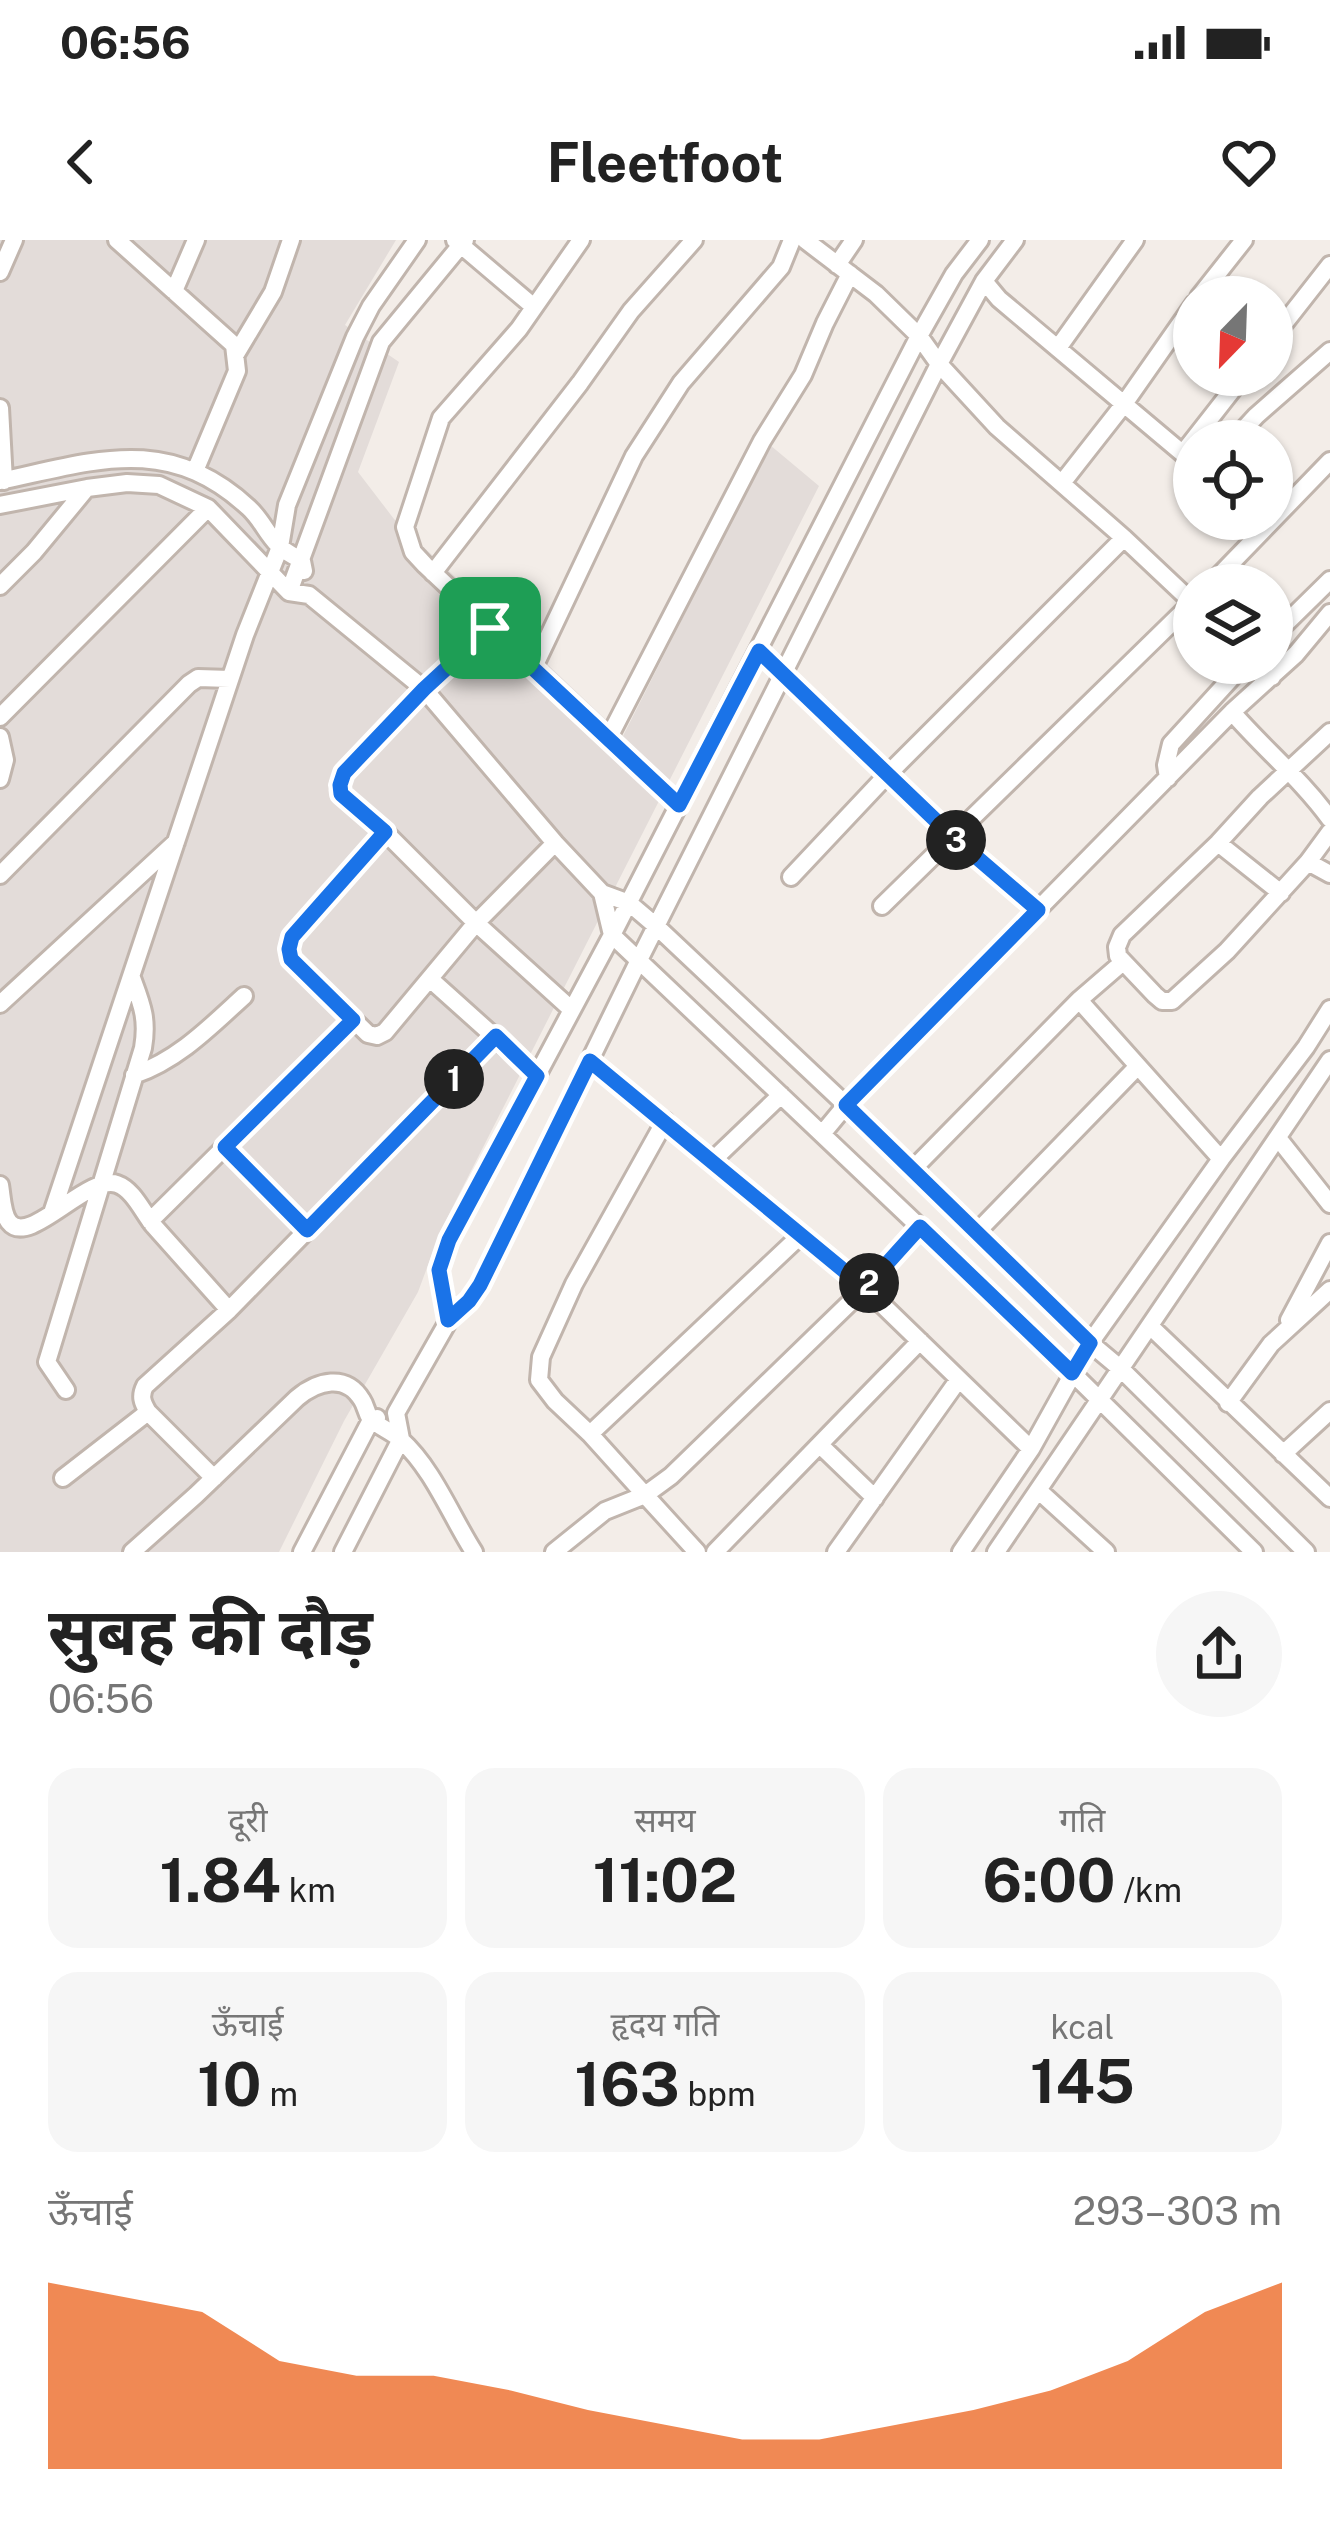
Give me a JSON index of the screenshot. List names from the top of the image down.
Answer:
{
  "north": "bottom left",
  "page": {
    "status": "06:56",
    "header": "Fleetfoot",
    "pins": ["3", "1", "2"],
    "heading": ["सुबह की दौड़", "06:56"],
    "stats": [
      ["दूरी", "1.84 km"],
      ["समय", "11:02"],
      ["गति", "6:00 /km"],
      ["ऊँचाई", "10 m"],
      ["हृदय गति", "163 bpm"],
      ["kcal", "145"]
    ],
    "chart": ["ऊँचाई", "293–303 m"]
  }
}
